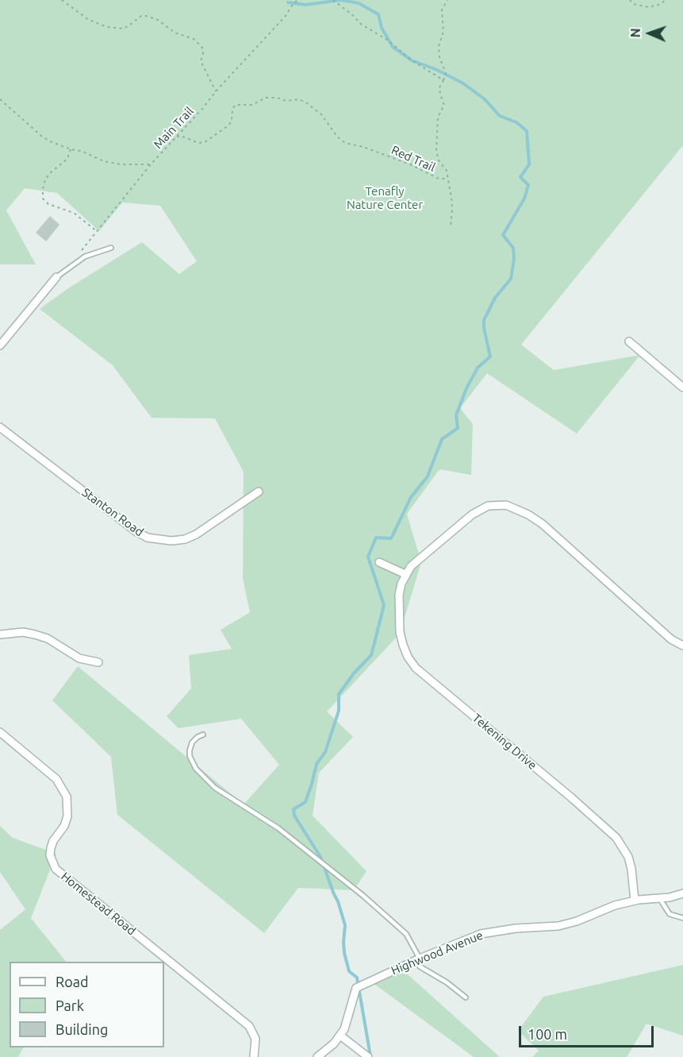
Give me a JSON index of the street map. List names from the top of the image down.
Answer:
{
  "streets": {
    "street": [
      "Stanton Road",
      "Tekening Drive",
      "Homestead Road",
      "Highwood Avenue"
    ],
    "path": ["Main Trail", "Red Trail"]
  },
  "crossings": [
    ["Main Trail", "Red Trail"],
    ["Tekening Drive", "Highwood Avenue"]
  ],
  "parks": ["Tenafly Nature Center"],
  "legend": ["Road", "Park", "Building"],
  "scale_bar": "100 m",
  "north": "left"
}
